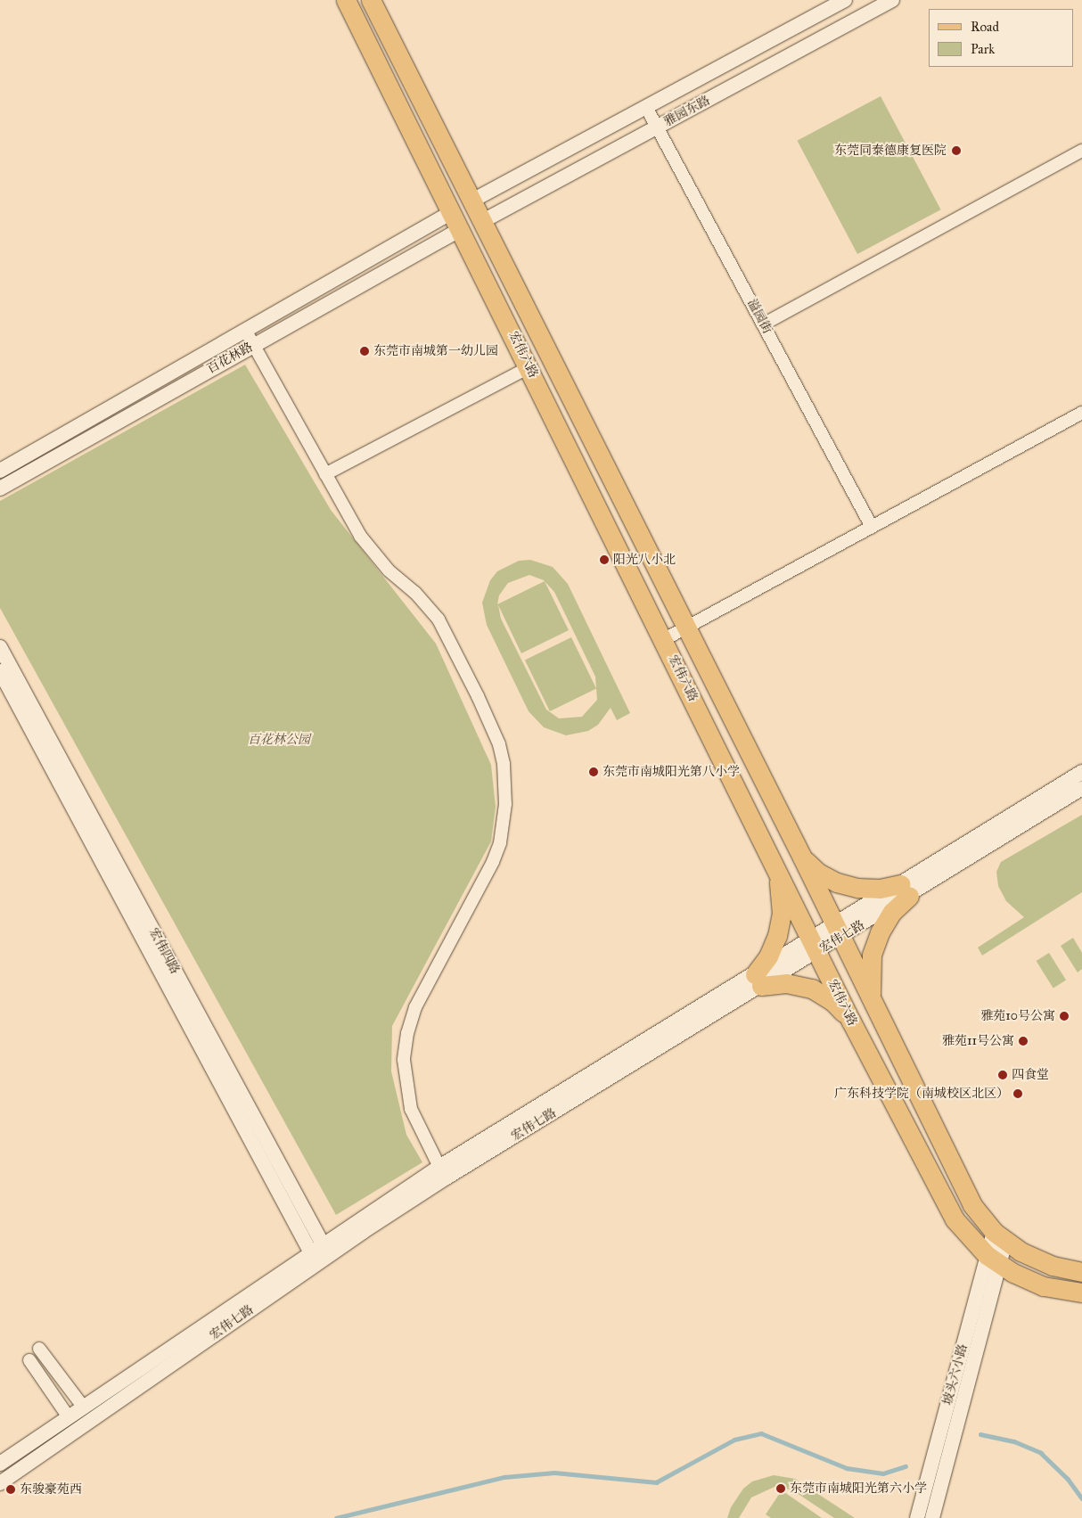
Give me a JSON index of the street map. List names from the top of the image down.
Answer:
{
  "streets": {
    "main road": ["宏伟六路"],
    "street": [
      "雅园东路",
      "溢园街",
      "百花林路",
      "宏伟七路",
      "宏伟四路",
      "坡头六小路"
    ]
  },
  "crossings": [
    ["雅园东路", "溢园街"],
    ["雅园东路", "宏伟六路"],
    ["宏伟六路", "百花林路"],
    ["宏伟六路", "宏伟七路"],
    ["宏伟六路", "坡头六小路"],
    ["宏伟七路", "宏伟四路"]
  ],
  "parks": ["百花林公园"],
  "places": [
    "东莞同泰德康复医院",
    "东莞市南城第一幼儿园",
    "阳光八小北",
    "东莞市南城阳光第八小学",
    "雅苑10号公寓",
    "雅苑11号公寓",
    "四食堂",
    "广东科技学院（南城校区北区）",
    "东莞市南城阳光第六小学",
    "东骏豪苑西"
  ],
  "legend": ["Road", "Park"]
}
